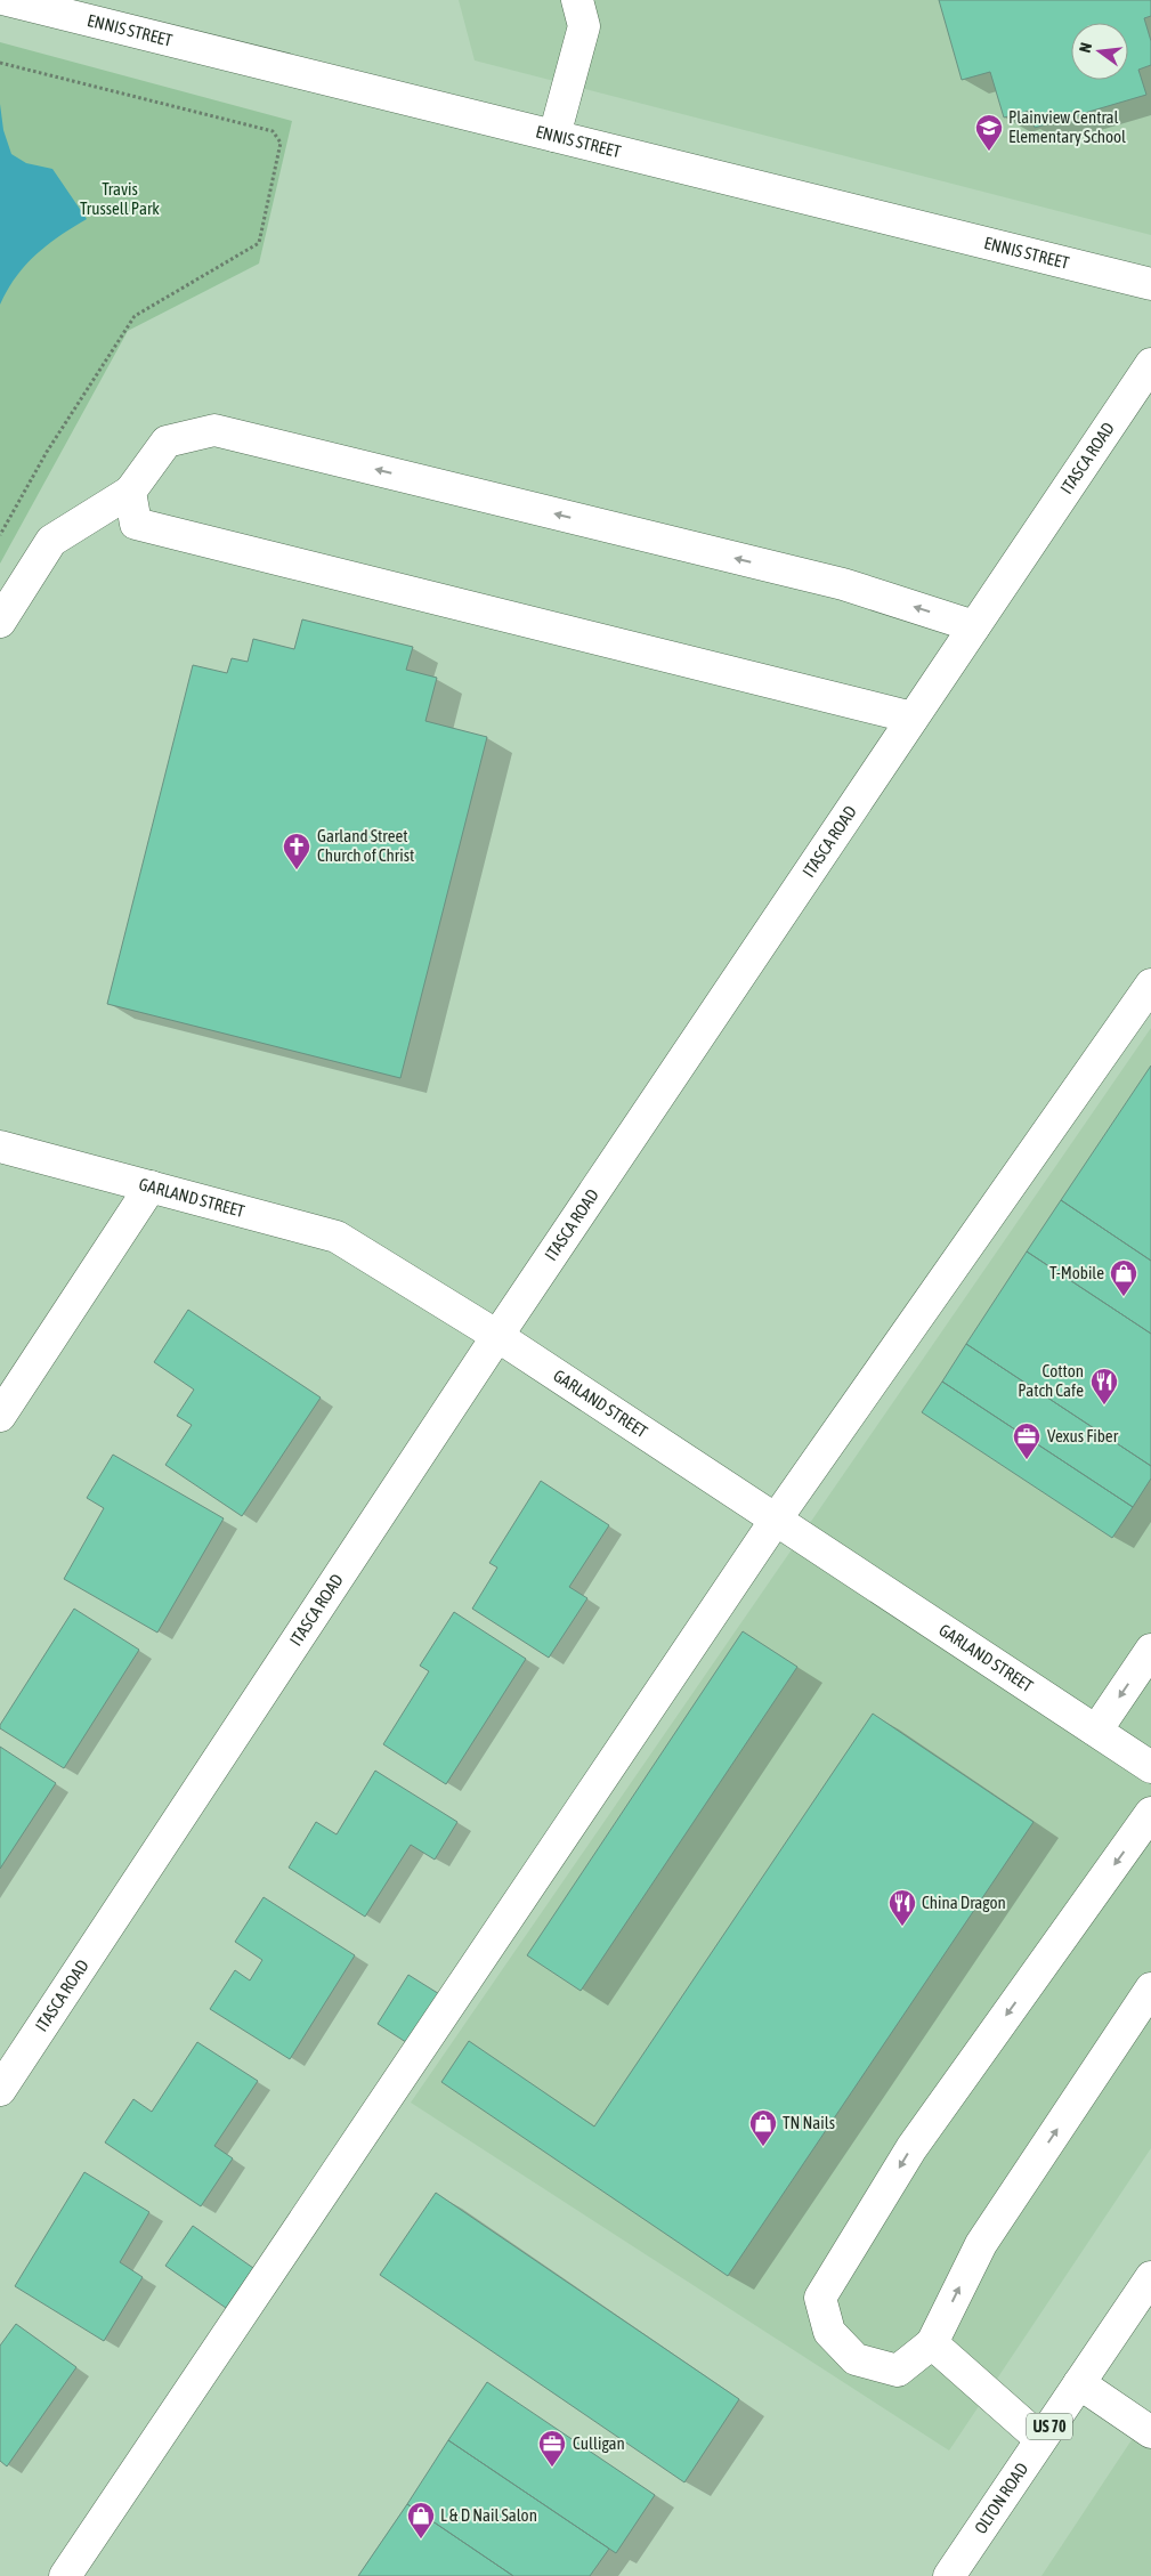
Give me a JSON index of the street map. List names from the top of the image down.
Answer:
{
  "streets": {
    "street": [
      "ENNIS STREET",
      "ITASCA ROAD",
      "GARLAND STREET",
      "US 70",
      "OLTON ROAD"
    ]
  },
  "crossings": [
    ["ITASCA ROAD", "GARLAND STREET"]
  ],
  "parks": ["Travis Trussell Park"],
  "places": {
    "school or university": ["Plainview Central Elementary School"],
    "church": ["Garland Street Church of Christ"],
    "shop": ["T-Mobile", "TN Nails", "L & D Nail Salon"],
    "restaurant": ["Cotton Patch Cafe", "China Dragon"],
    "office": ["Vexus Fiber", "Culligan"]
  },
  "north": "left"
}
